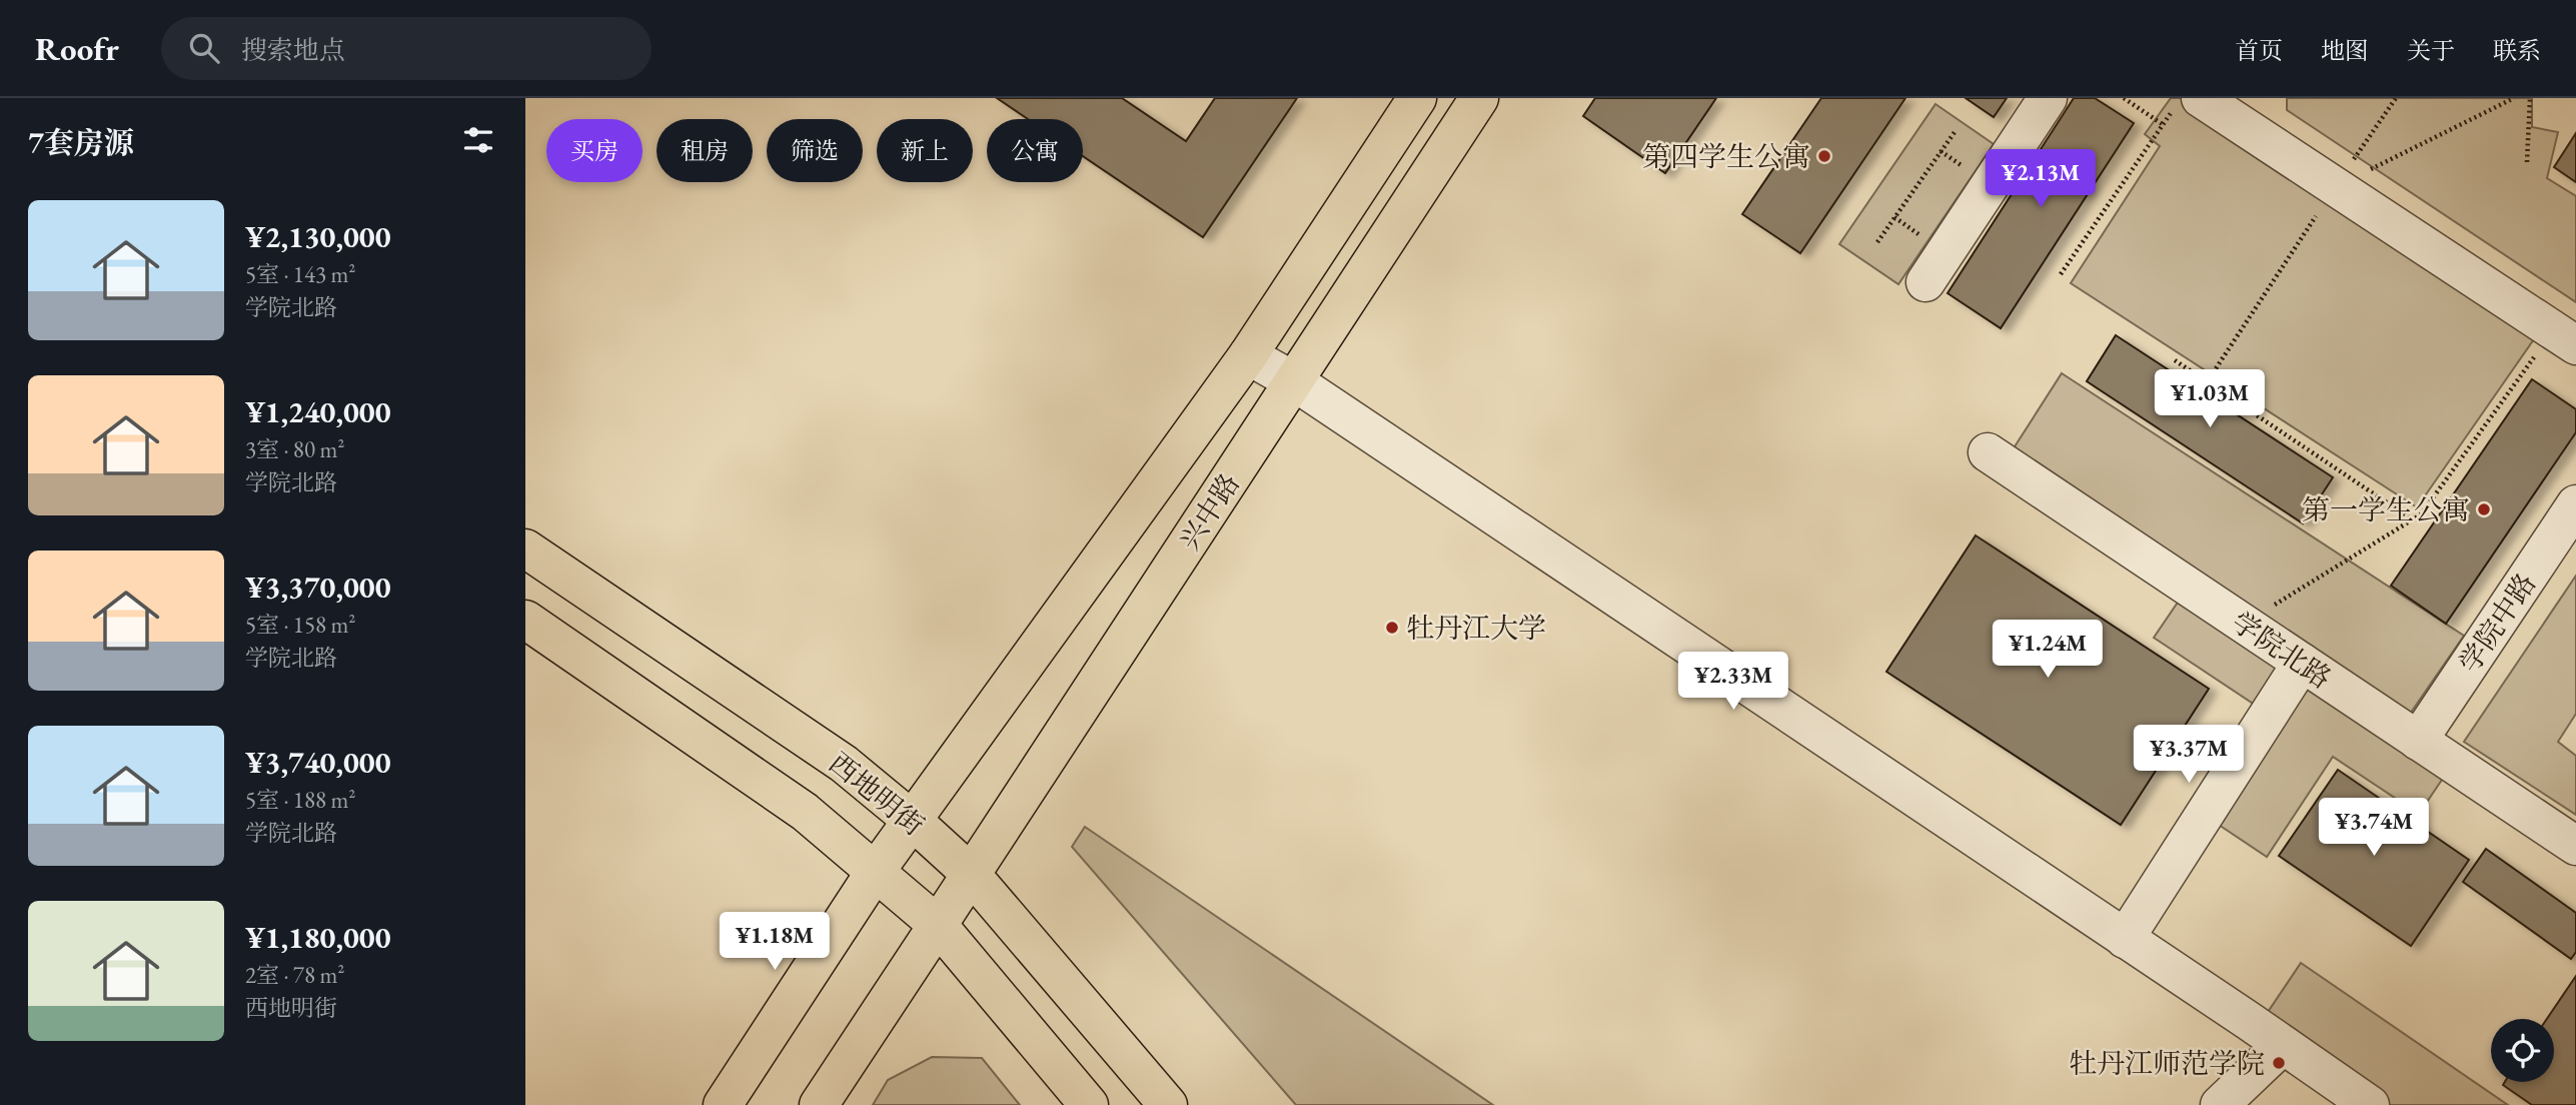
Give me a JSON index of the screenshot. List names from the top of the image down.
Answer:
{
  "streets": {
    "main road": ["兴中路", "西地明街"],
    "street": ["学院中路", "学院北路"]
  },
  "crossings": [
    ["兴中路", "西地明街"],
    ["学院中路", "学院北路"]
  ],
  "places": [
    "第四学生公寓",
    "第一学生公寓",
    "牡丹江大学",
    "牡丹江师范学院"
  ],
  "page": {
    "header": "Roofr",
    "search": "搜索地点",
    "nav": [
      "首页",
      "地图",
      "关于",
      "联系"
    ],
    "heading": "7套房源",
    "chip": [
      "买房",
      "租房",
      "筛选",
      "新上",
      "公寓"
    ],
    "price": [
      "¥2.13M",
      "¥1.03M",
      "¥1.24M",
      "¥2.33M",
      "¥3.37M",
      "¥3.74M",
      "¥1.18M"
    ],
    "list": [
      {
        "name": "¥2,130,000",
        "note": "5室 · 143 m² · 学院北路"
      },
      {
        "name": "¥1,240,000",
        "note": "3室 · 80 m² · 学院北路"
      },
      {
        "name": "¥3,370,000",
        "note": "5室 · 158 m² · 学院北路"
      },
      {
        "name": "¥3,740,000",
        "note": "5室 · 188 m² · 学院北路"
      },
      {
        "name": "¥1,180,000",
        "note": "2室 · 78 m² · 西地明街"
      }
    ]
  }
}
